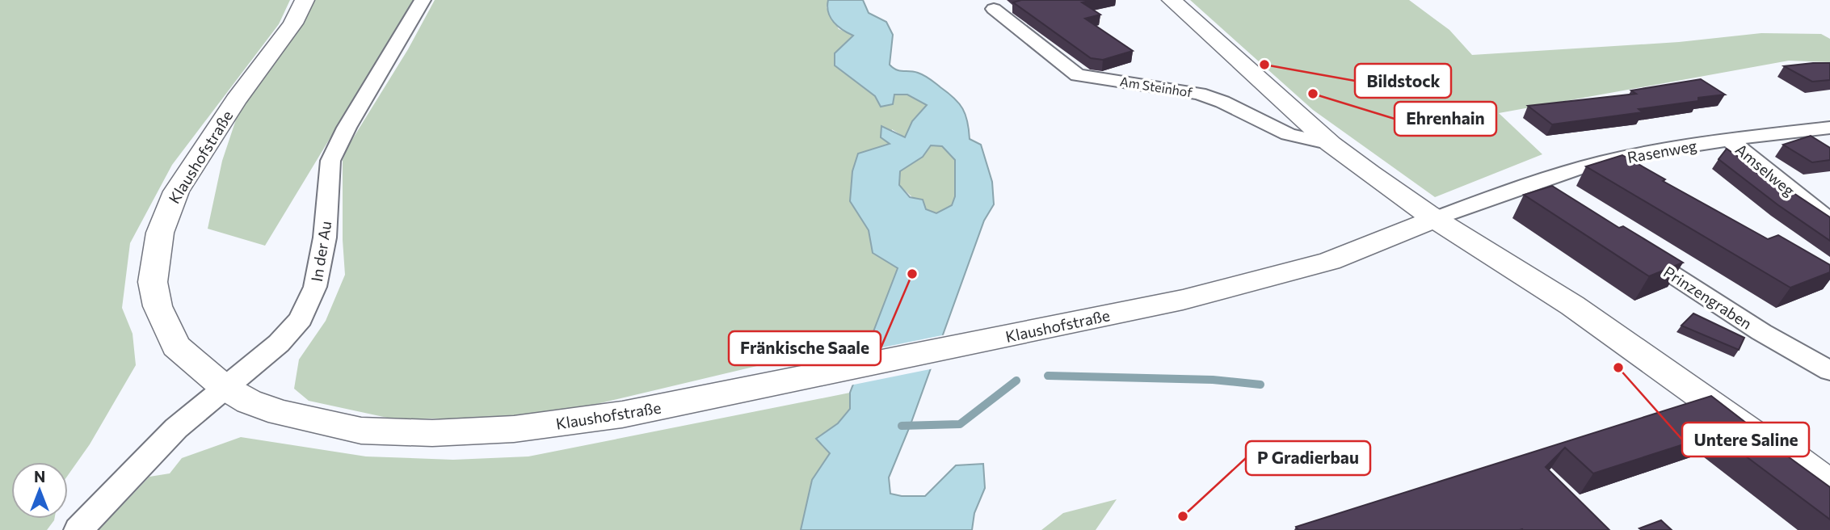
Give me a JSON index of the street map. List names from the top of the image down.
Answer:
{
  "streets": {
    "main road": ["Klaushofstraße"],
    "street": [
      "Am Steinhof",
      "Rasenweg",
      "Amselweg",
      "In der Au",
      "Prinzengraben"
    ]
  },
  "crossings": [
    ["Rasenweg", "Klaushofstraße"],
    ["Rasenweg", "Amselweg"],
    ["Klaushofstraße", "In der Au"]
  ],
  "places": [
    "Bildstock",
    "Ehrenhain",
    "Fränkische Saale",
    "Untere Saline",
    "P Gradierbau"
  ],
  "north": "top"
}
